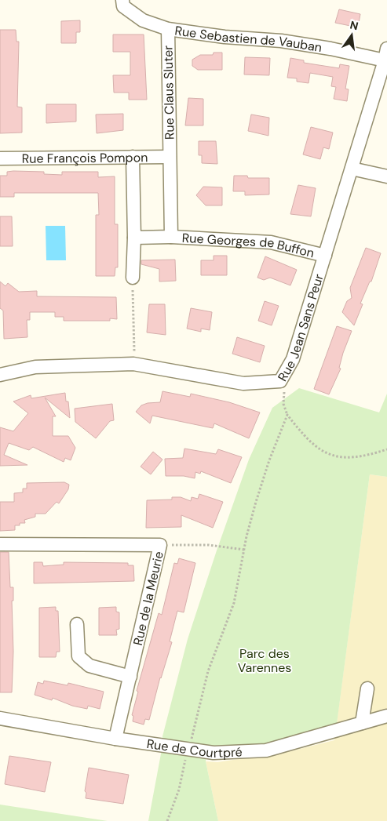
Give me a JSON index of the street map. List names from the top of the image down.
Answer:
{
  "streets": {
    "street": [
      "Rue Sebastien de Vauban",
      "Rue Claus Sluter",
      "Rue François Pompon",
      "Rue Georges de Buffon",
      "Rue Jean Sans Peur",
      "Rue de la Meurie",
      "Rue de Courtpré"
    ]
  },
  "crossings": [
    ["Rue Sebastien de Vauban", "Rue Claus Sluter"],
    ["Rue Sebastien de Vauban", "Rue Jean Sans Peur"],
    ["Rue Claus Sluter", "Rue François Pompon"],
    ["Rue Claus Sluter", "Rue Georges de Buffon"],
    ["Rue Georges de Buffon", "Rue Jean Sans Peur"],
    ["Rue de la Meurie", "Rue de Courtpré"]
  ],
  "parks": ["Parc des Varennes"],
  "north": "top"
}
